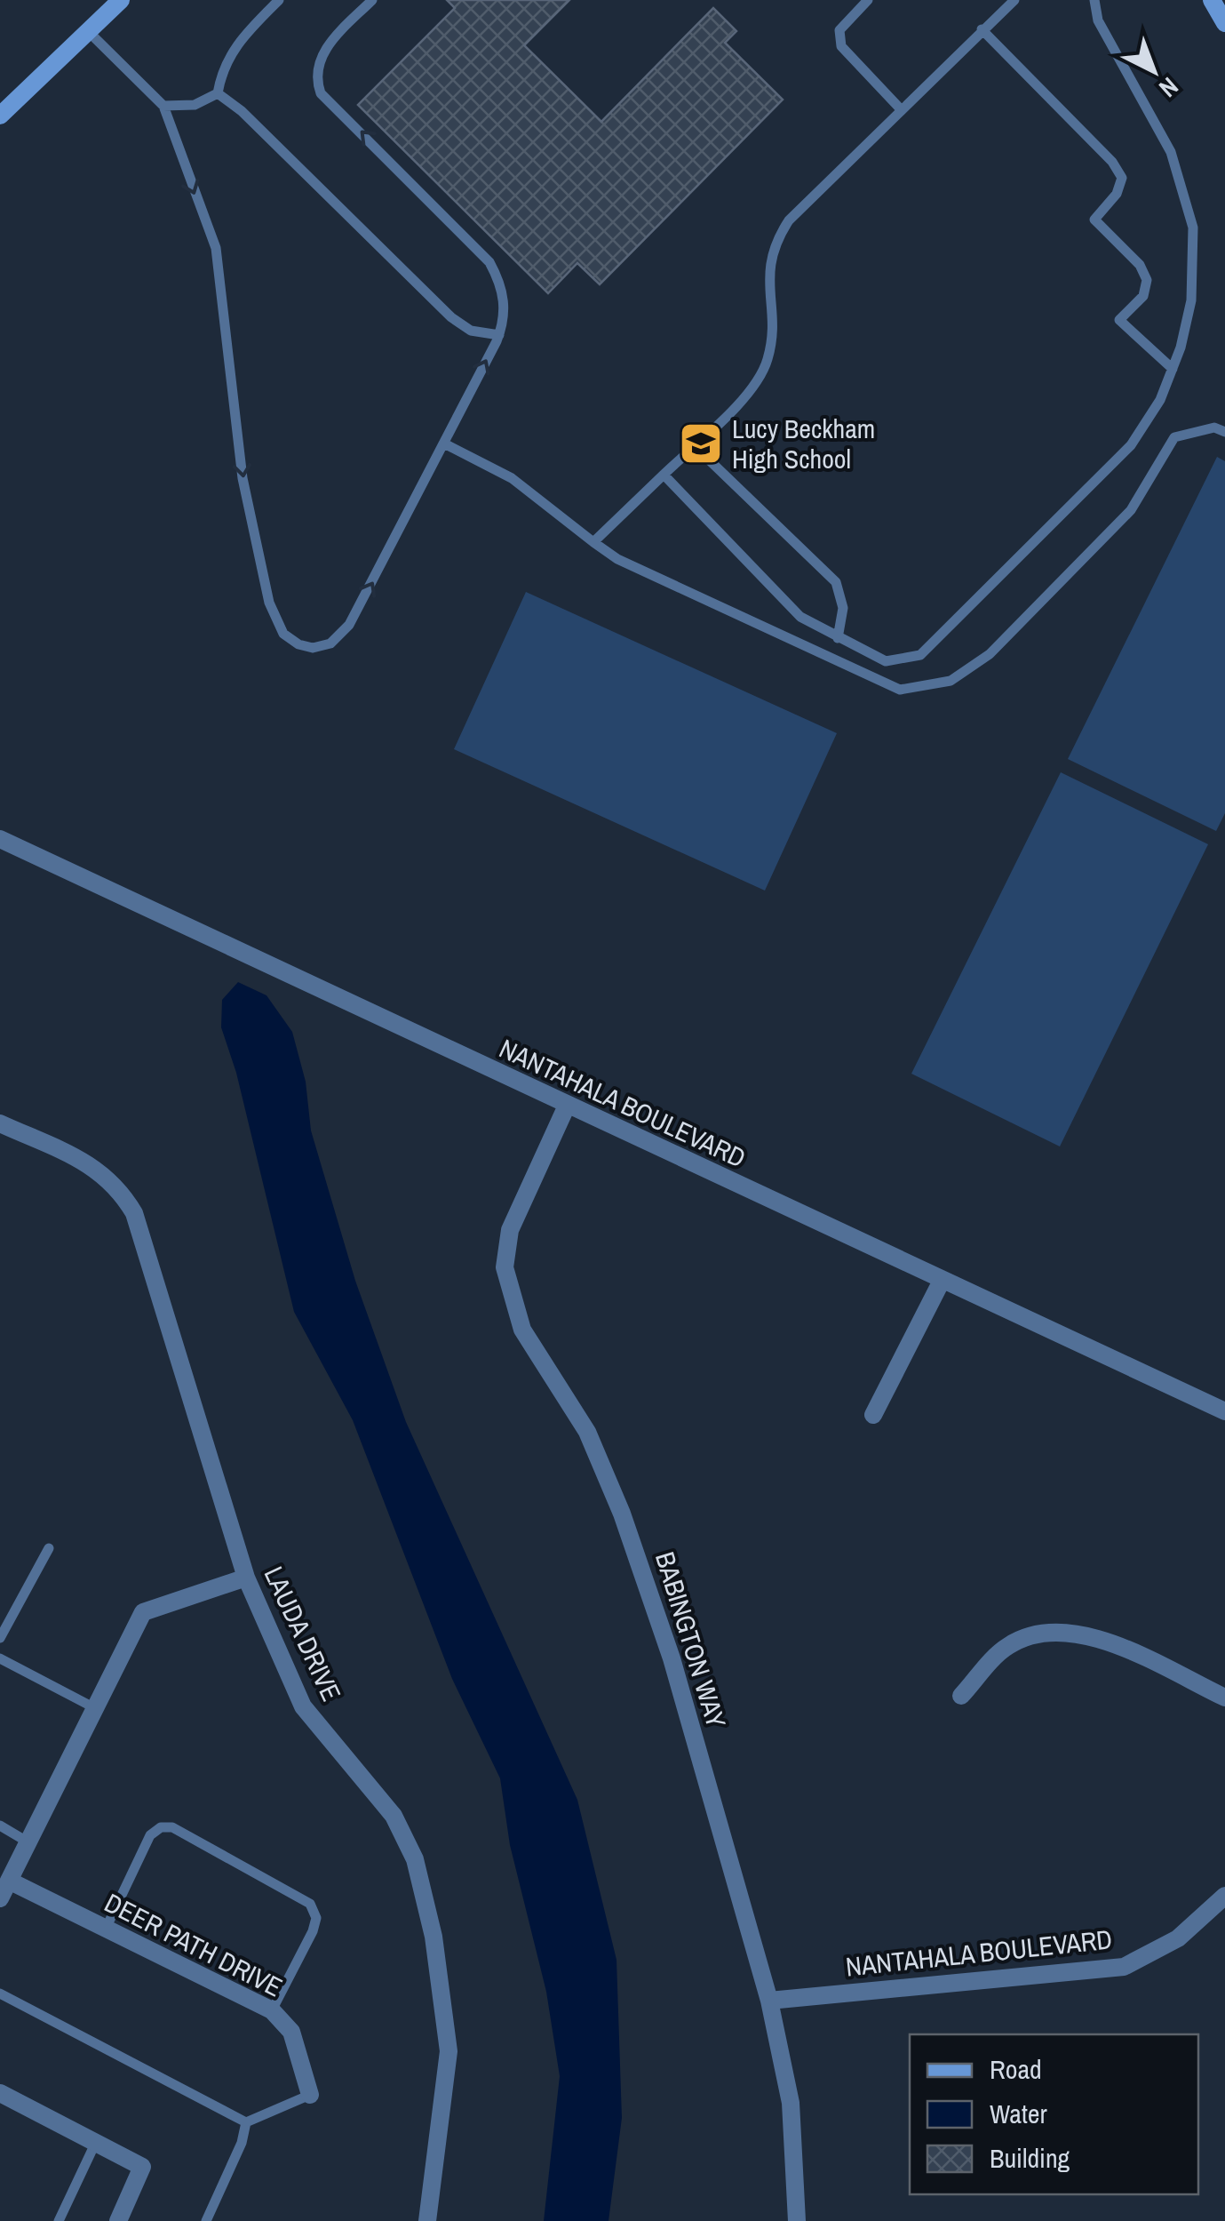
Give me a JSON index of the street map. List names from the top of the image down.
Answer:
{
  "streets": {
    "street": [
      "NANTAHALA BOULEVARD",
      "LAUDA DRIVE",
      "BABINGTON WAY",
      "DEER PATH DRIVE"
    ]
  },
  "crossings": [
    ["NANTAHALA BOULEVARD", "BABINGTON WAY"]
  ],
  "places": {
    "school or university": ["Lucy Beckham High School"]
  },
  "legend": ["Road", "Water", "Building"],
  "north": "bottom right"
}
